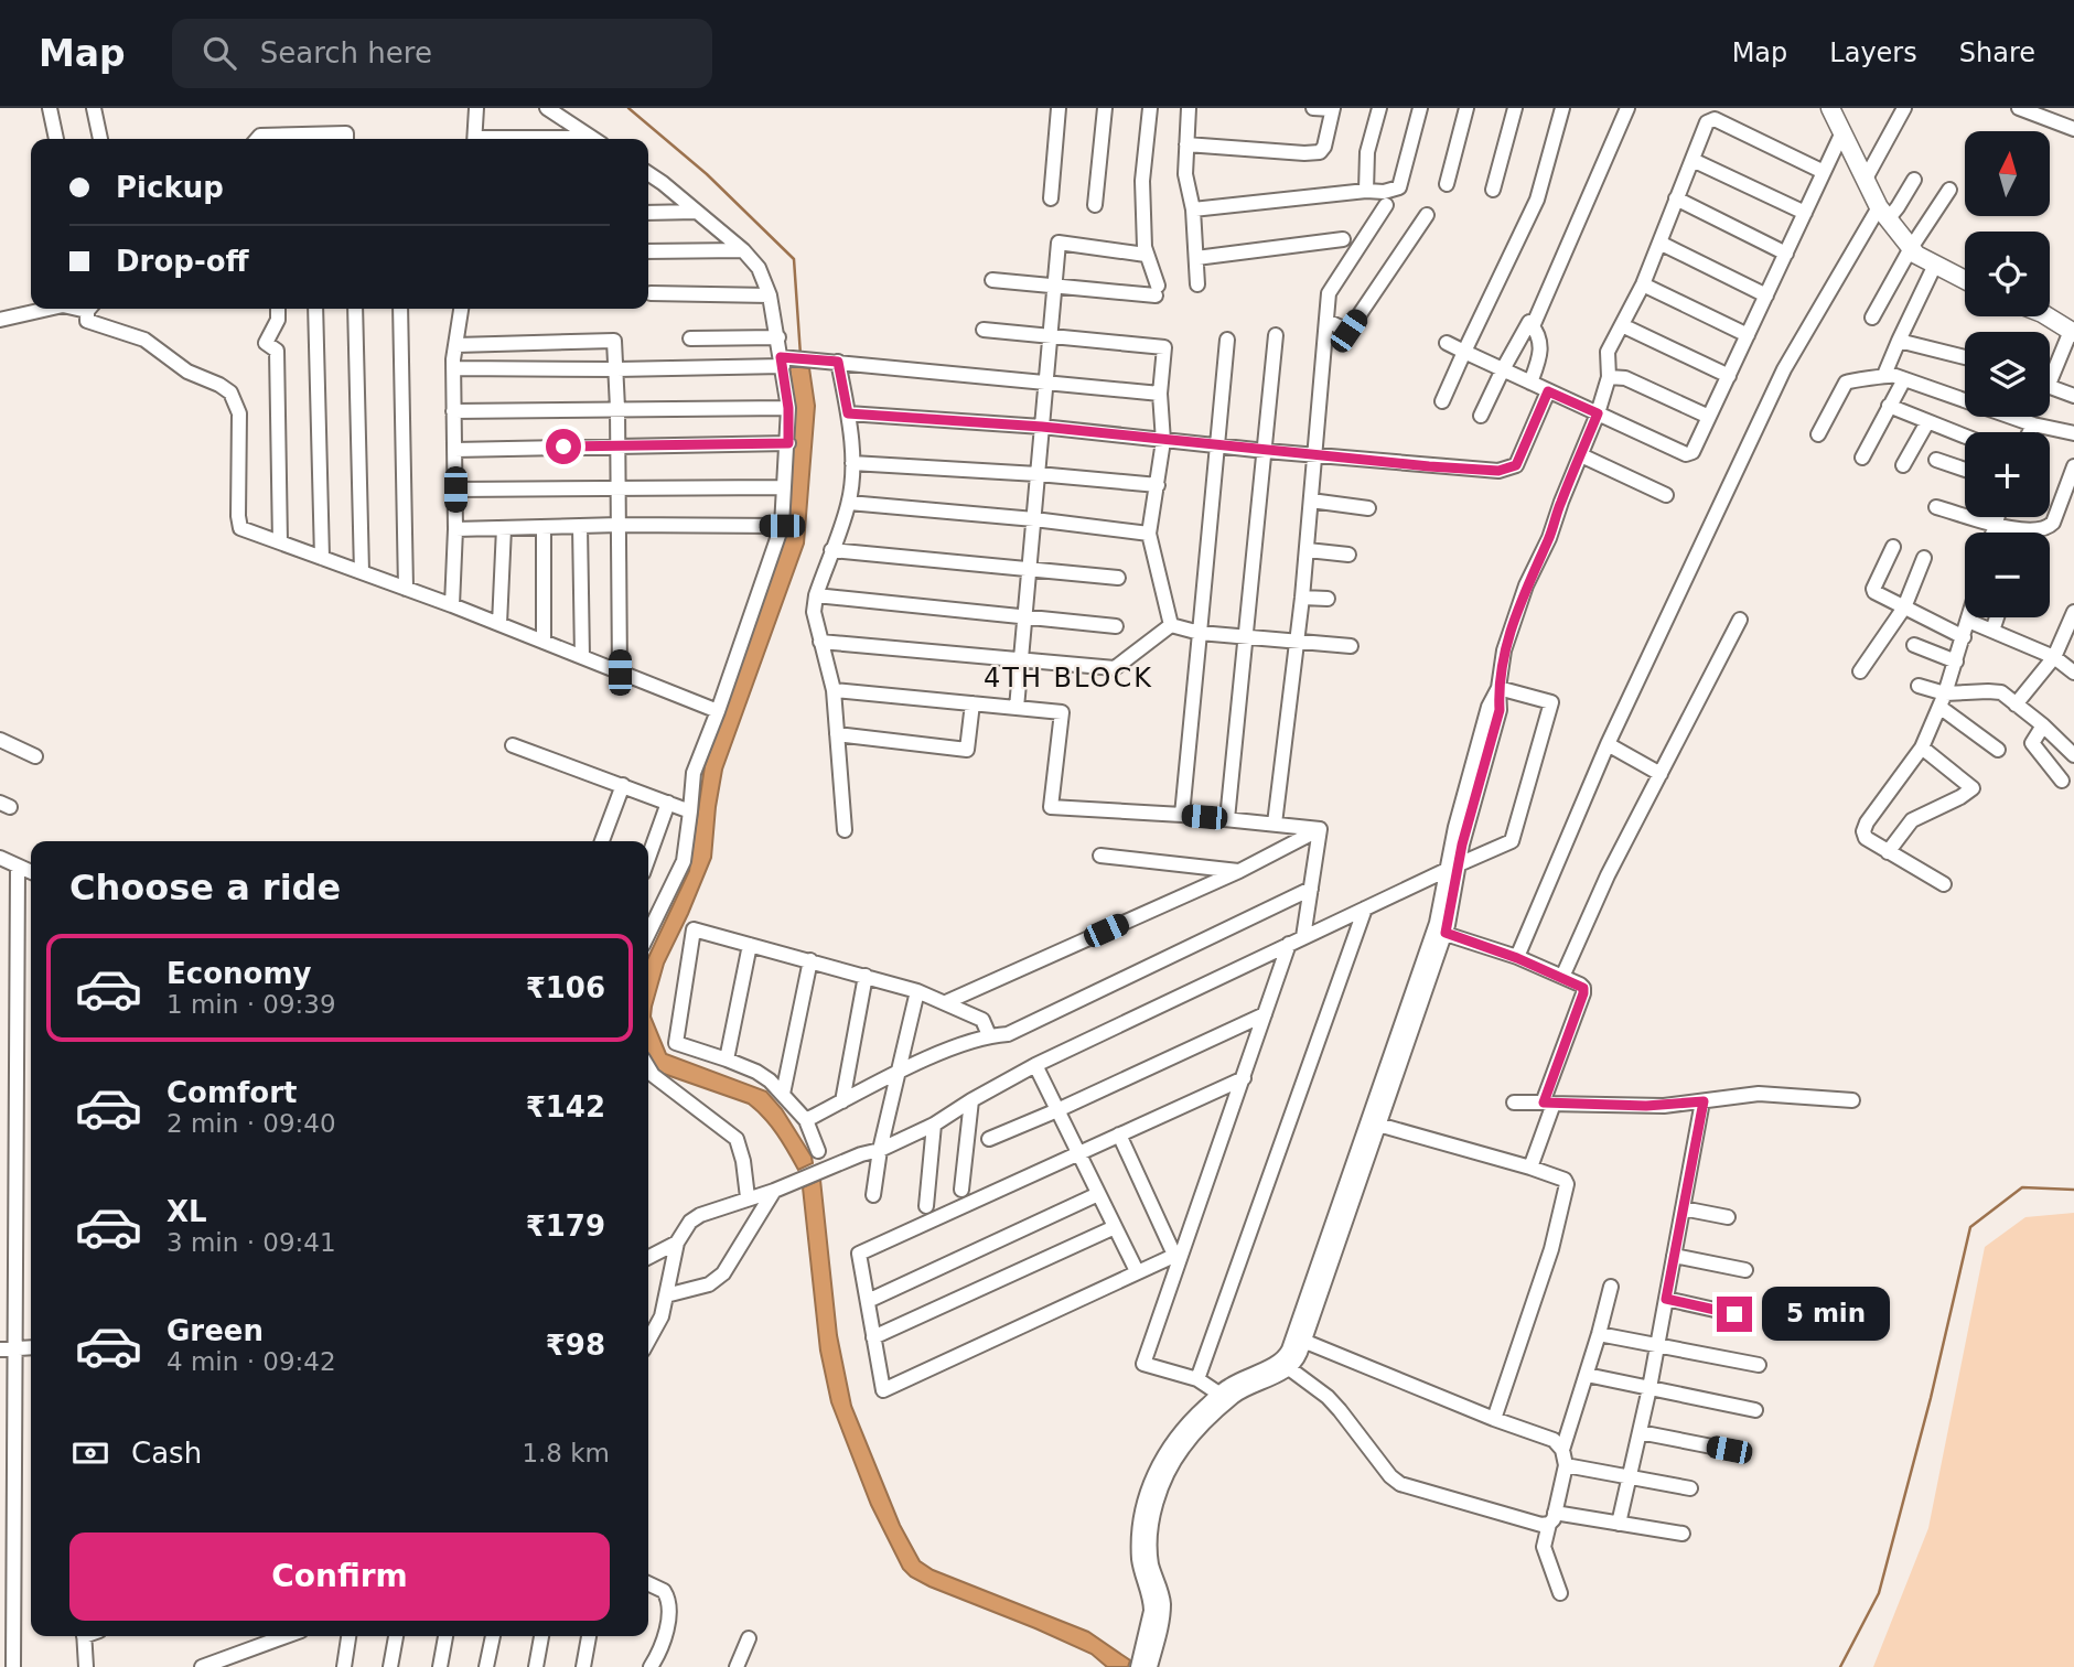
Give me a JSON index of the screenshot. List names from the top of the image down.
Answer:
{
  "districts": ["4TH BLOCK"],
  "north": "top",
  "page": {
    "header": "Map",
    "search": "Search here",
    "nav": ["Map", "Layers", "Share"],
    "map_buttons": ["+", "−"],
    "banner": ["Pickup", "Drop-off"],
    "heading": "Choose a ride",
    "list": [
      {
        "name": "Economy",
        "note": "1 min · 09:39",
        "value": "₹106"
      },
      {
        "name": "Comfort",
        "note": "2 min · 09:40",
        "value": "₹142"
      },
      {
        "name": "XL",
        "note": "3 min · 09:41",
        "value": "₹179"
      },
      {
        "name": "Green",
        "note": "4 min · 09:42",
        "value": "₹98"
      }
    ],
    "bubble": "5 min",
    "pay": ["Cash", "1.8 km"],
    "buttons": "Confirm"
  }
}
